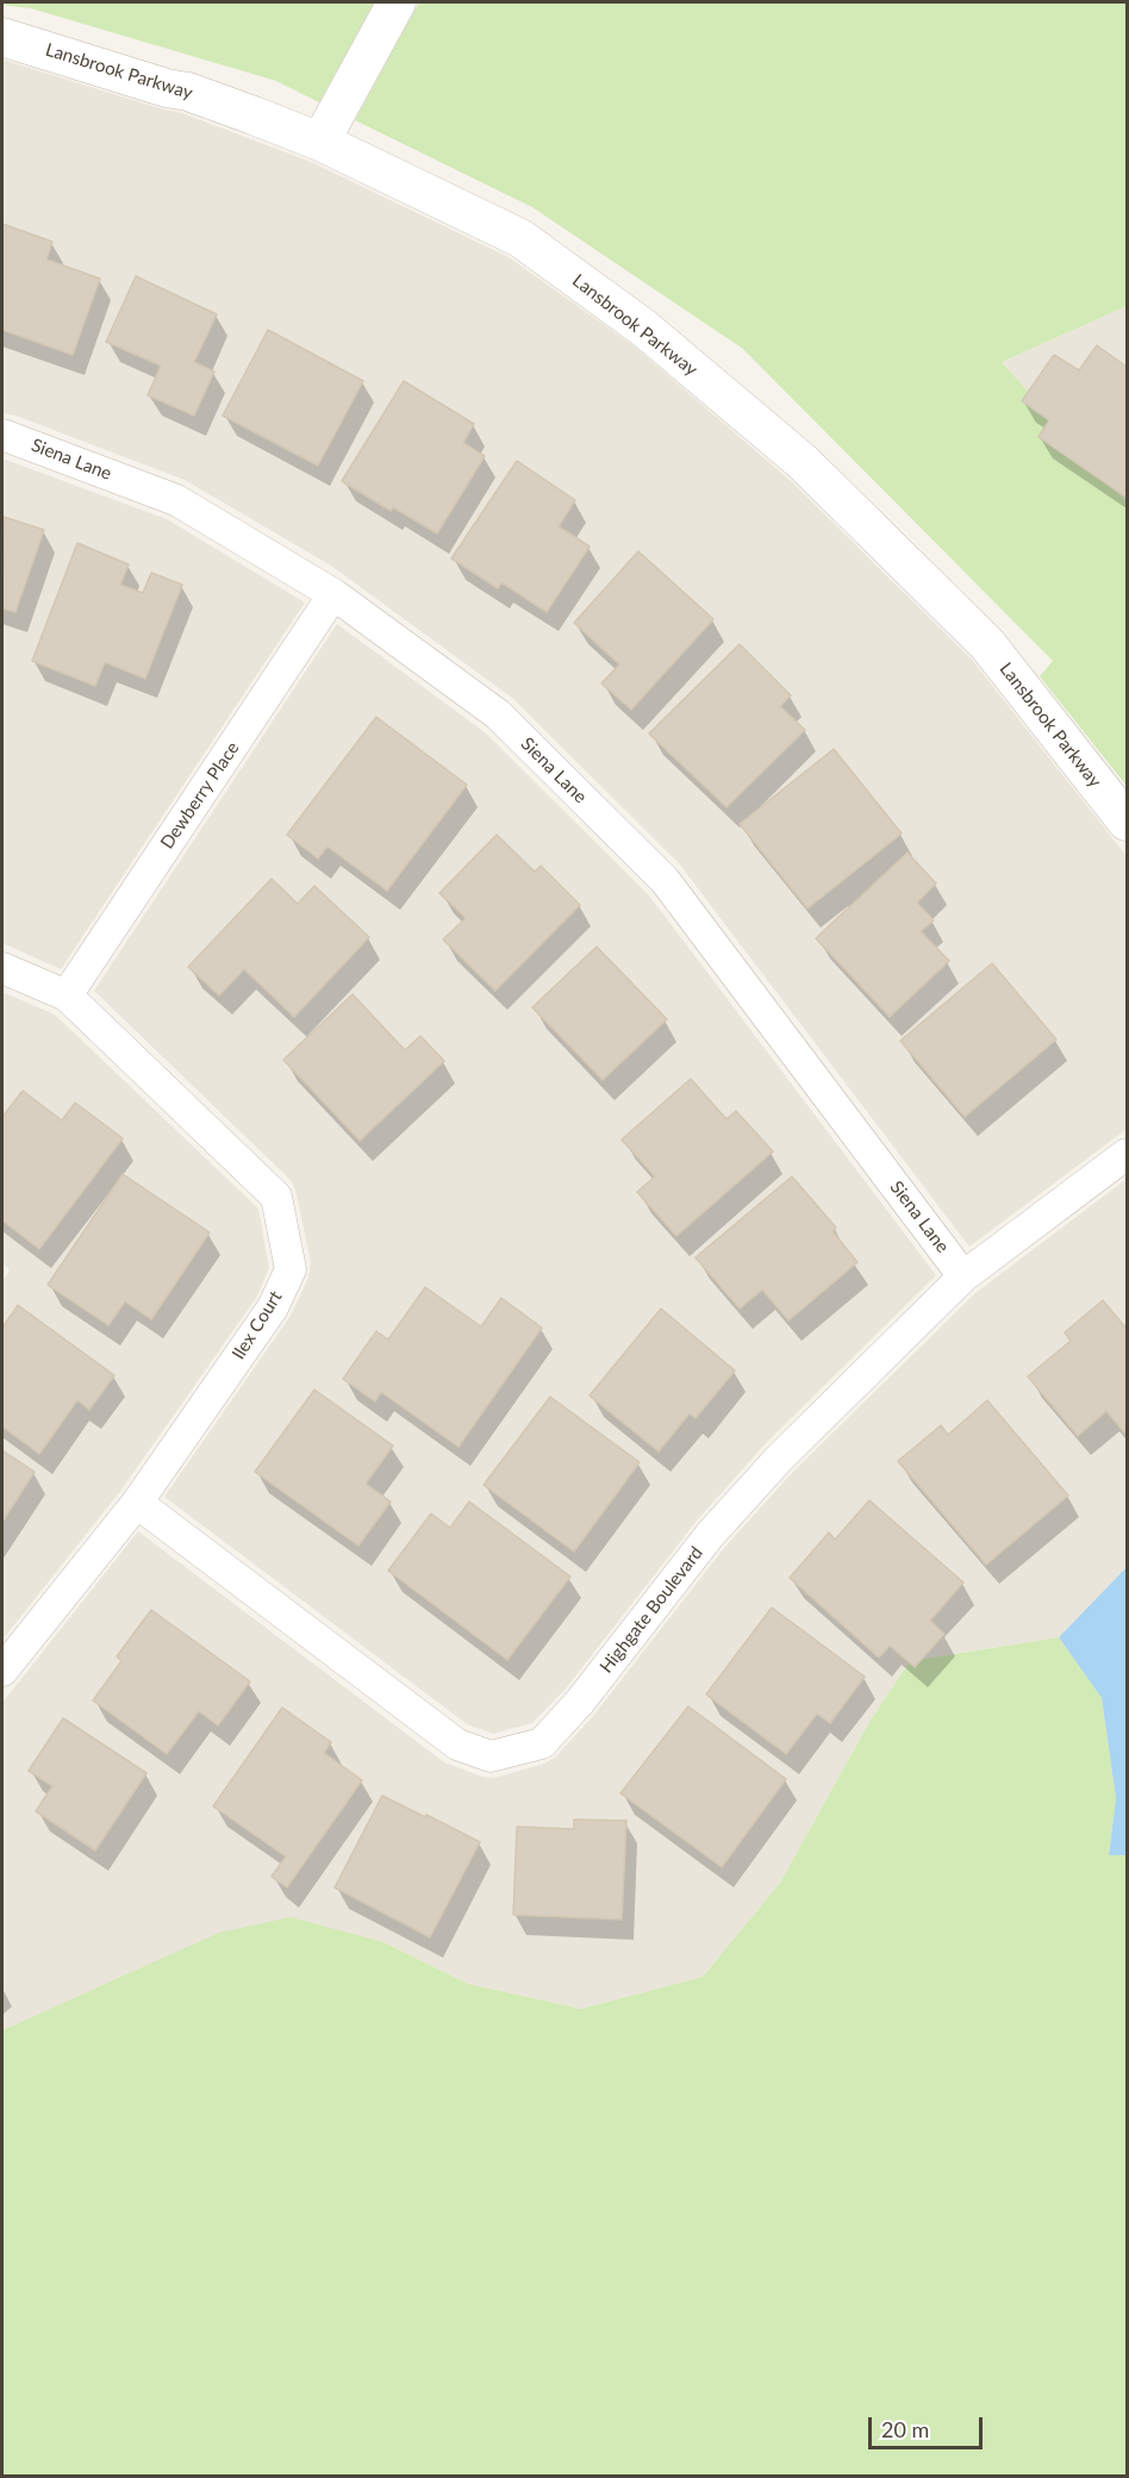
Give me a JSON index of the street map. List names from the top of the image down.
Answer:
{
  "streets": {
    "street": [
      "Lansbrook Parkway",
      "Siena Lane",
      "Dewberry Place",
      "Ilex Court",
      "Highgate Boulevard"
    ]
  },
  "crossings": [
    ["Siena Lane", "Dewberry Place"],
    ["Siena Lane", "Highgate Boulevard"],
    ["Dewberry Place", "Ilex Court"],
    ["Ilex Court", "Highgate Boulevard"]
  ],
  "scale_bar": "20 m"
}
